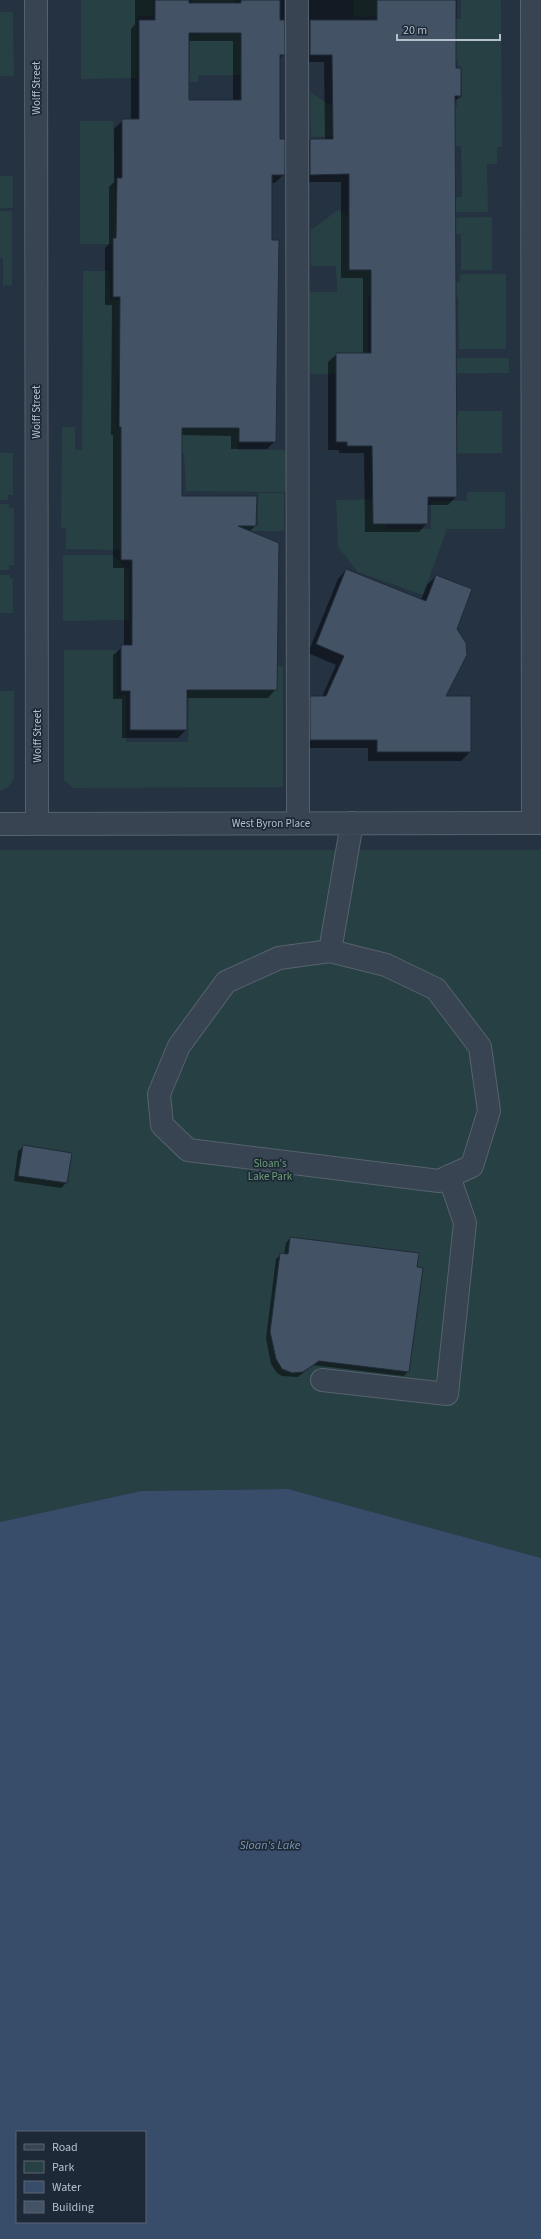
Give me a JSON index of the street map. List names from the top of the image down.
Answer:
{
  "streets": {
    "street": ["Wolff Street", "West Byron Place"]
  },
  "crossings": [
    ["Wolff Street", "West Byron Place"]
  ],
  "water": ["Sloan's Lake"],
  "parks": ["Sloan's Lake Park"],
  "legend": [
    "Road",
    "Park",
    "Water",
    "Building"
  ],
  "scale_bar": "20 m"
}
